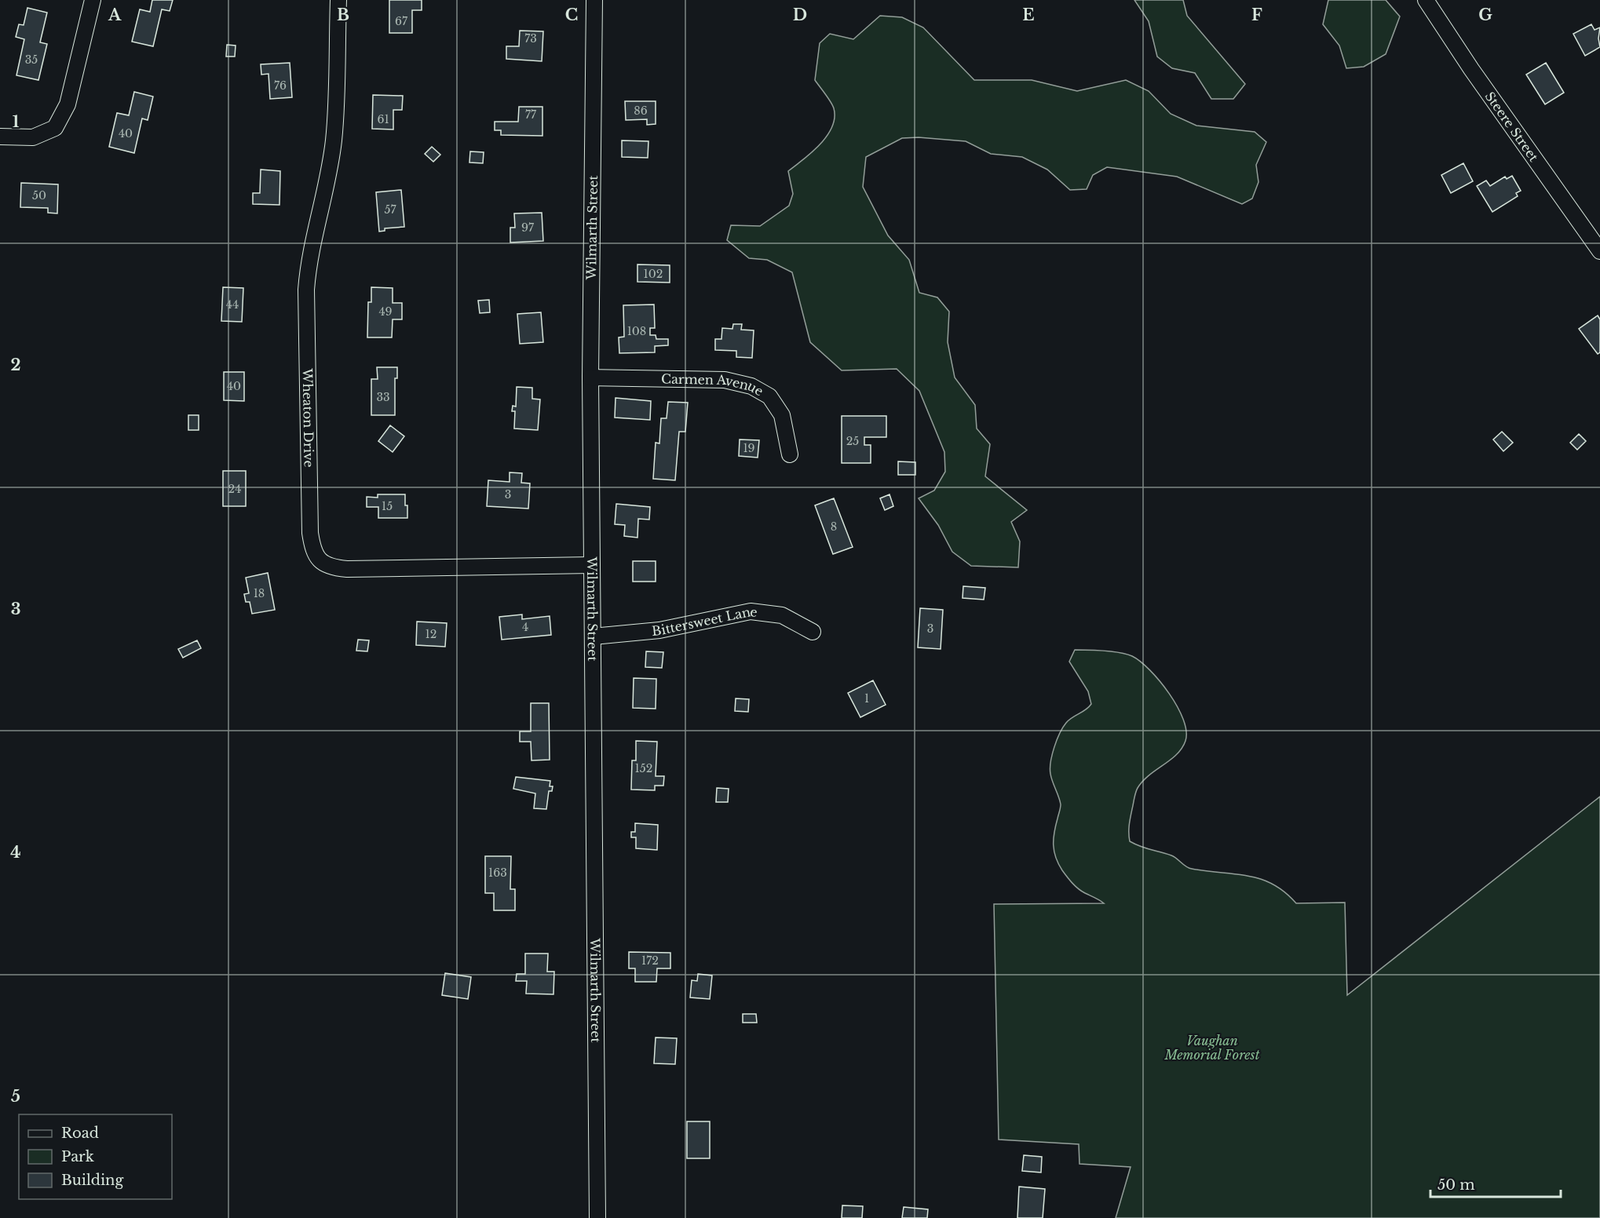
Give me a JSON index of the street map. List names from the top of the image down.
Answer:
{
  "streets": {
    "street": [
      "Steere Street",
      "Wilmarth Street",
      "Carmen Avenue",
      "Wheaton Drive",
      "Bittersweet Lane"
    ]
  },
  "crossings": [
    ["Wilmarth Street", "Carmen Avenue"],
    ["Wilmarth Street", "Wheaton Drive"],
    ["Wilmarth Street", "Bittersweet Lane"]
  ],
  "parks": ["Vaughan Memorial Forest"],
  "house_numbers": [
    "67",
    "73",
    "35",
    "76",
    "86",
    "77",
    "61",
    "40",
    "50",
    "57",
    "97",
    "102",
    "44",
    "49",
    "108",
    "40",
    "33",
    "25",
    "19",
    "24",
    "3",
    "15",
    "8",
    "18",
    "4",
    "3",
    "12",
    "1",
    "152",
    "163",
    "172"
  ],
  "legend": ["Road", "Park", "Building"],
  "scale_bar": "50 m",
  "grid": {
    "columns": [
      "A",
      "B",
      "C",
      "D",
      "E",
      "F",
      "G"
    ],
    "rows": [
      "1",
      "2",
      "3",
      "4",
      "5"
    ]
  }
}
